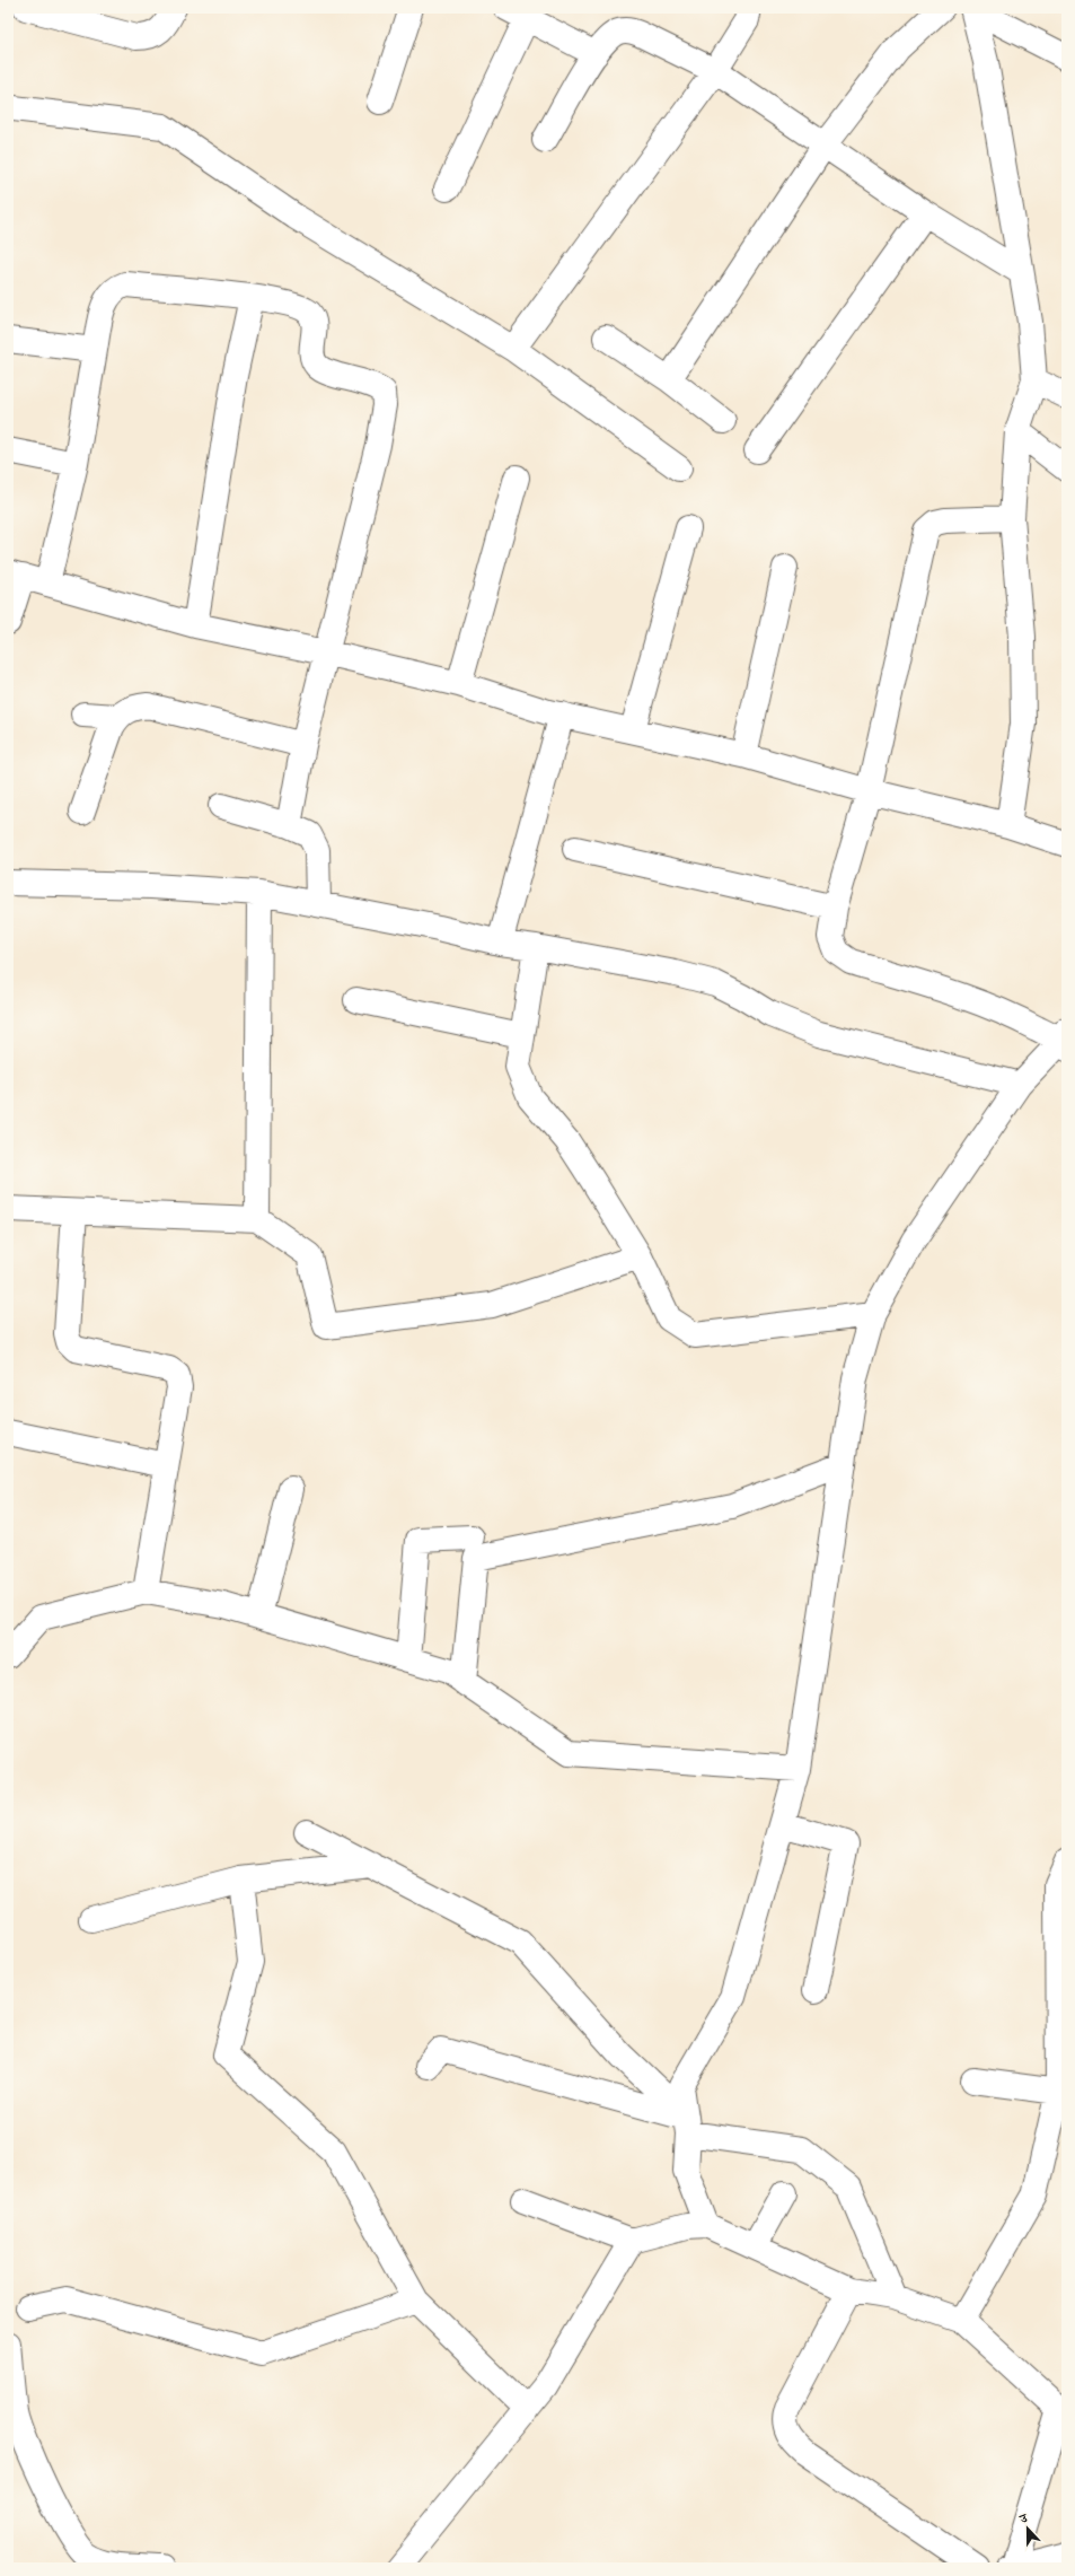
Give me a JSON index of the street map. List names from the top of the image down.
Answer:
{
  "north": "top"
}
